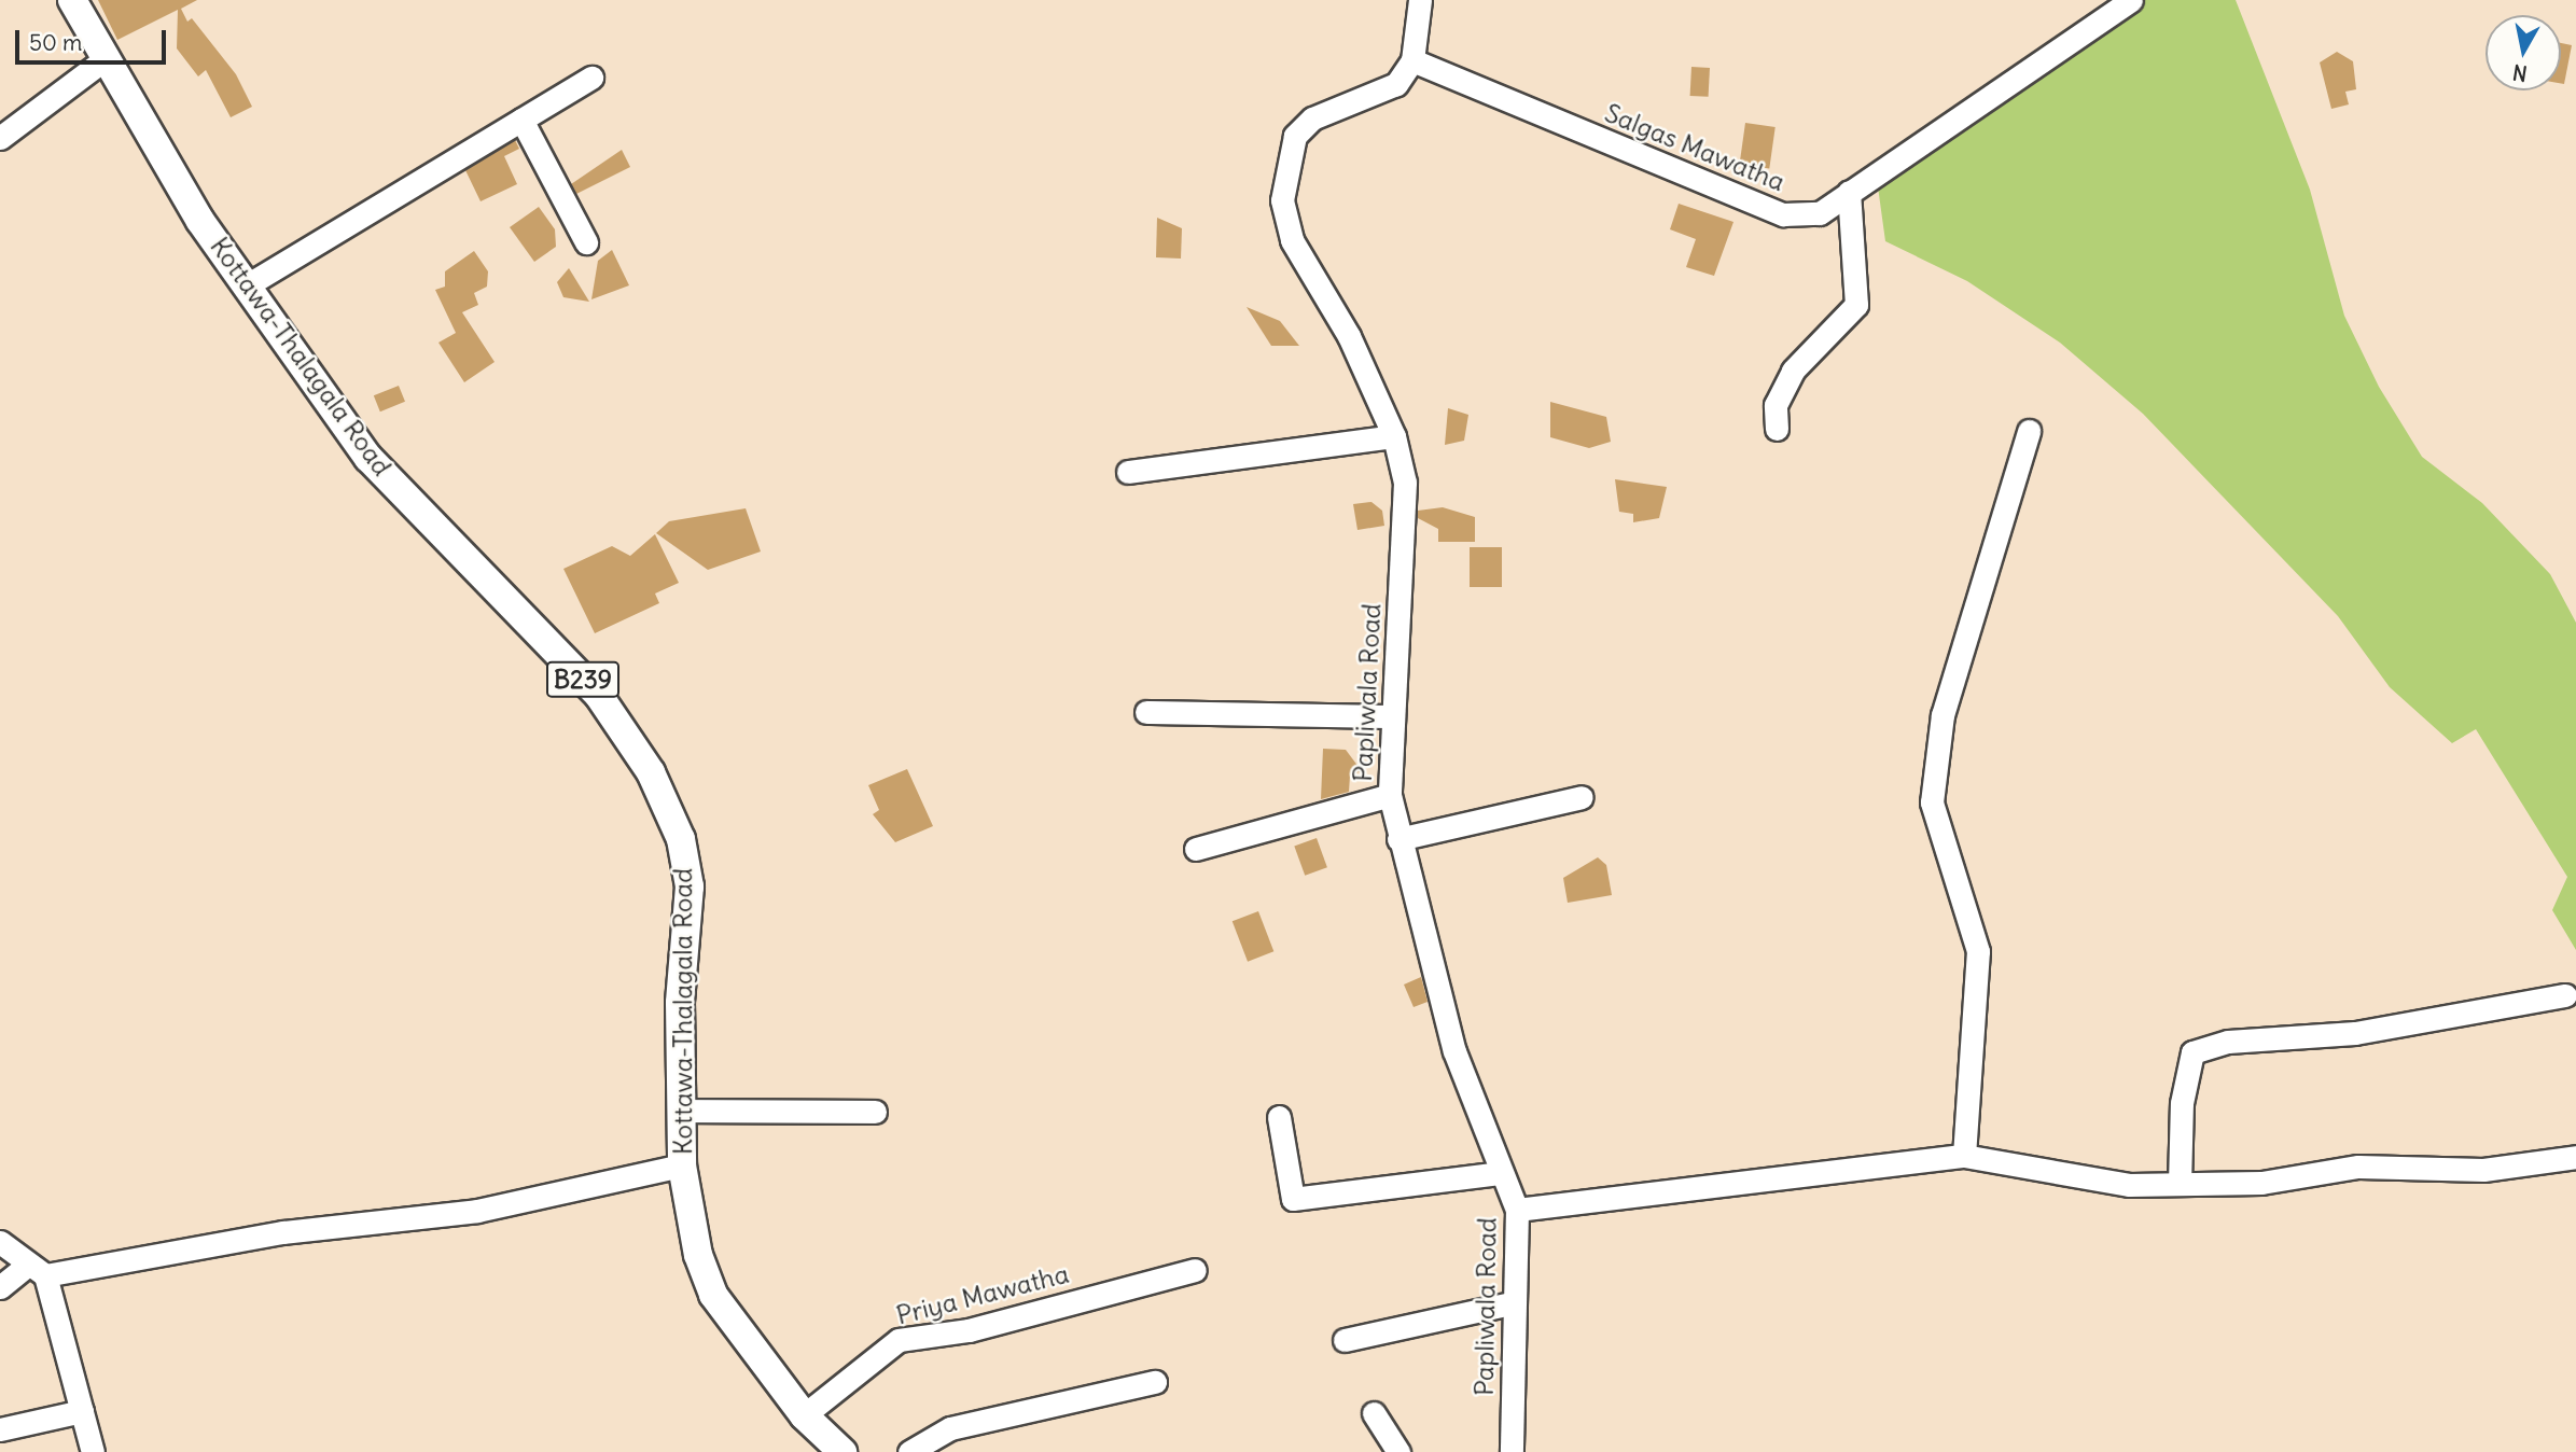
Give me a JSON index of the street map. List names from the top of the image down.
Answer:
{
  "streets": {
    "main road": ["Kottawa-Thalagala Road", "B239"],
    "street": ["Salgas Mawatha", "Papliwala Road", "Priya Mawatha"]
  },
  "crossings": [
    ["Salgas Mawatha", "Papliwala Road"],
    ["Kottawa-Thalagala Road", "Priya Mawatha"]
  ],
  "scale_bar": "50 m",
  "north": "bottom"
}
